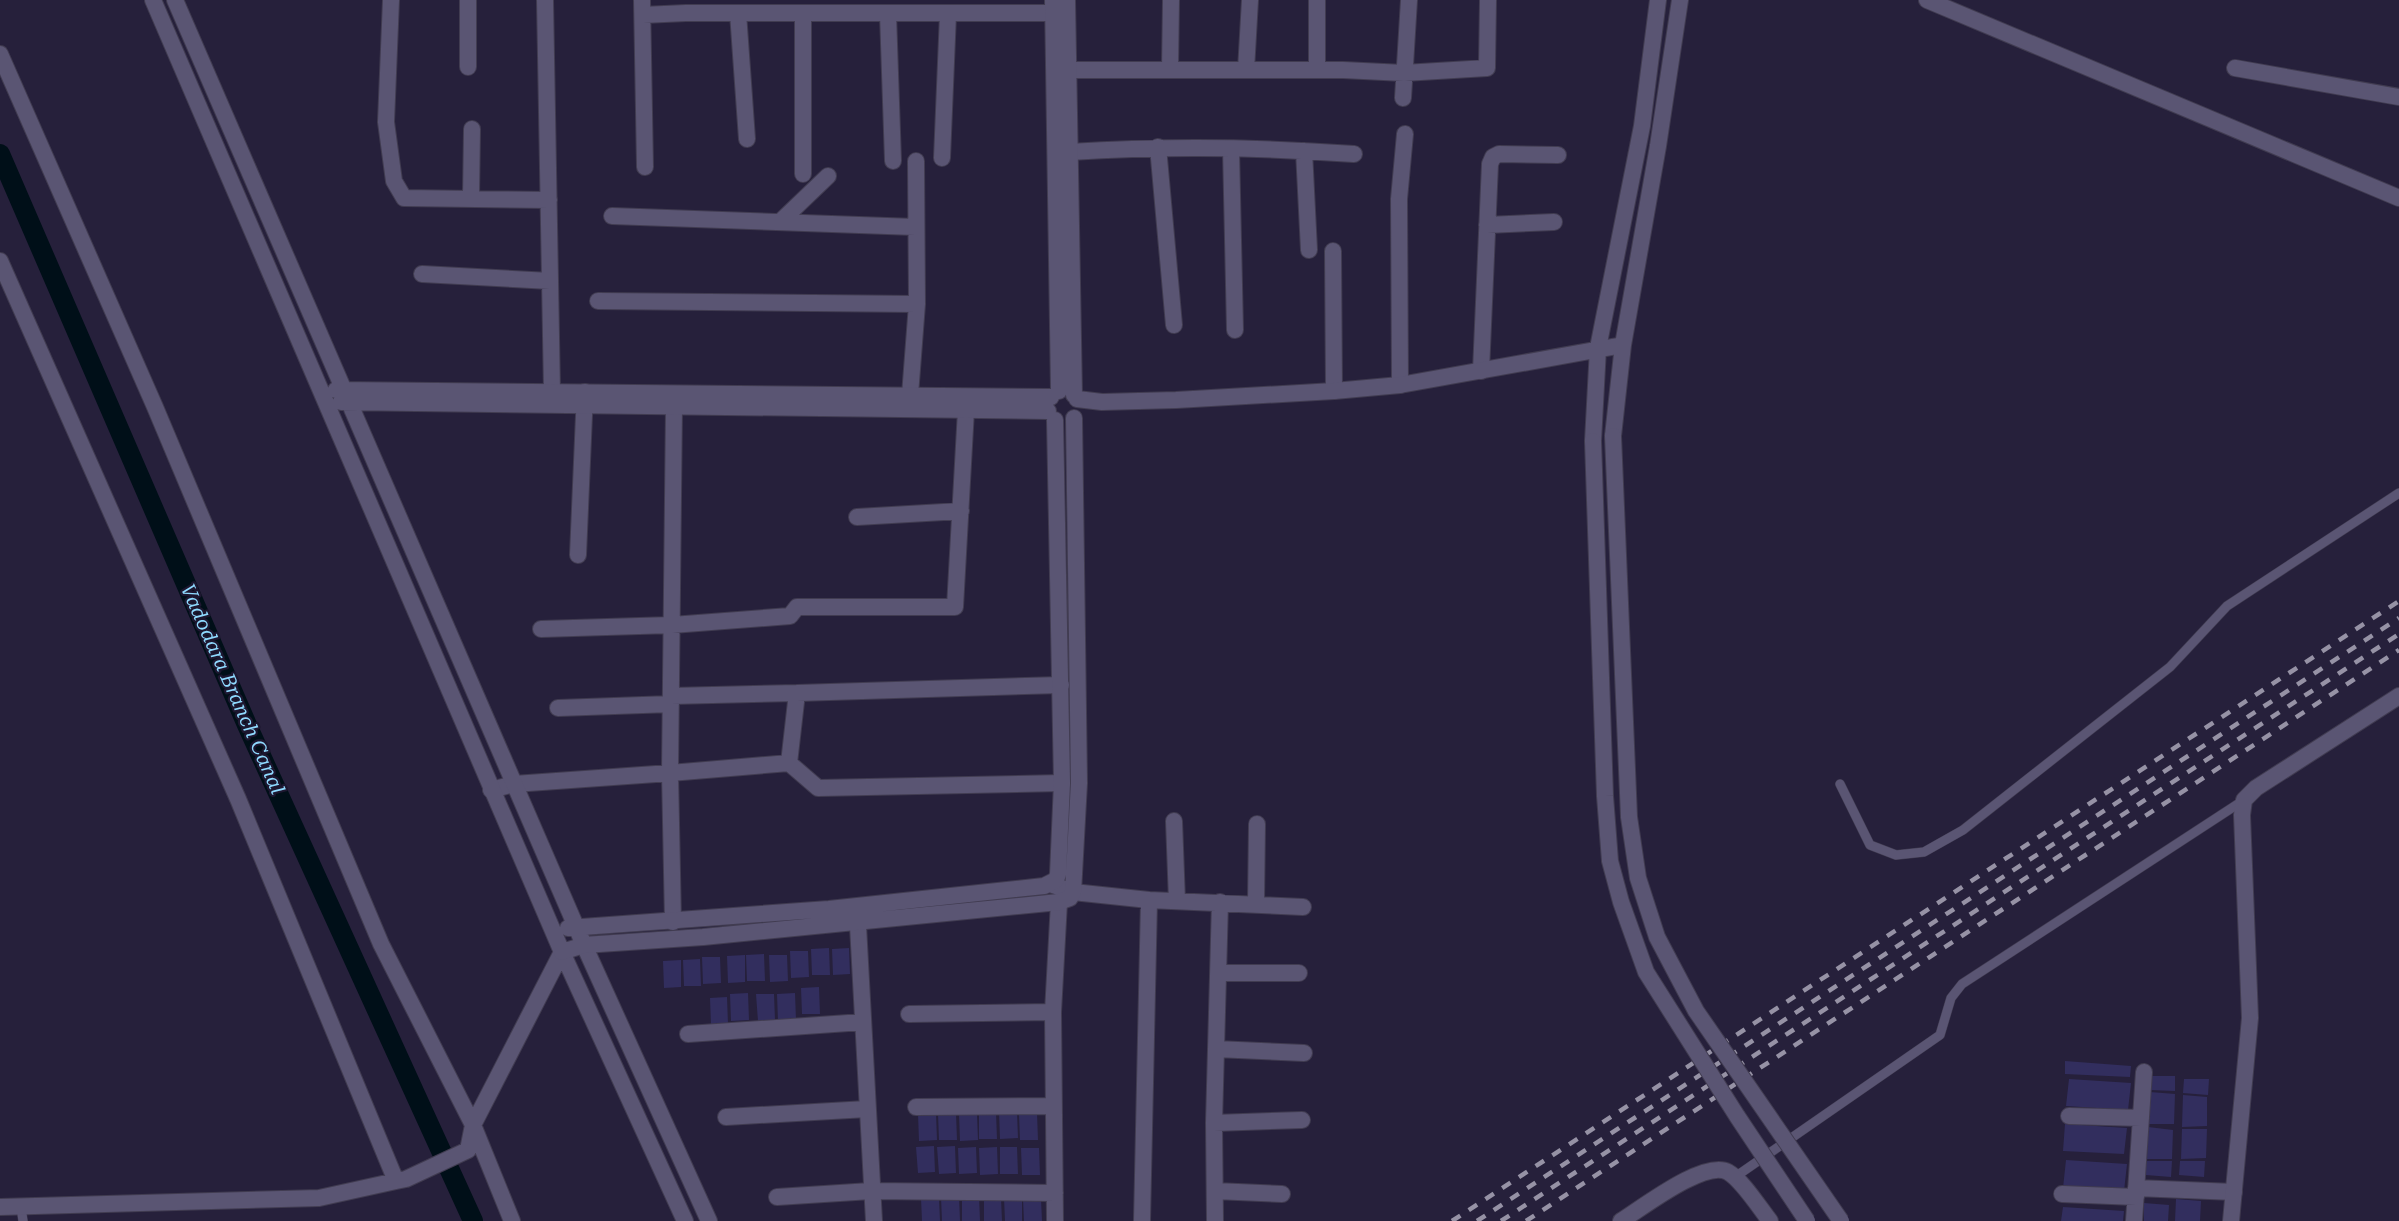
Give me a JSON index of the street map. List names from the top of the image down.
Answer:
{
  "water": ["Vadodara Branch Canal"]
}
